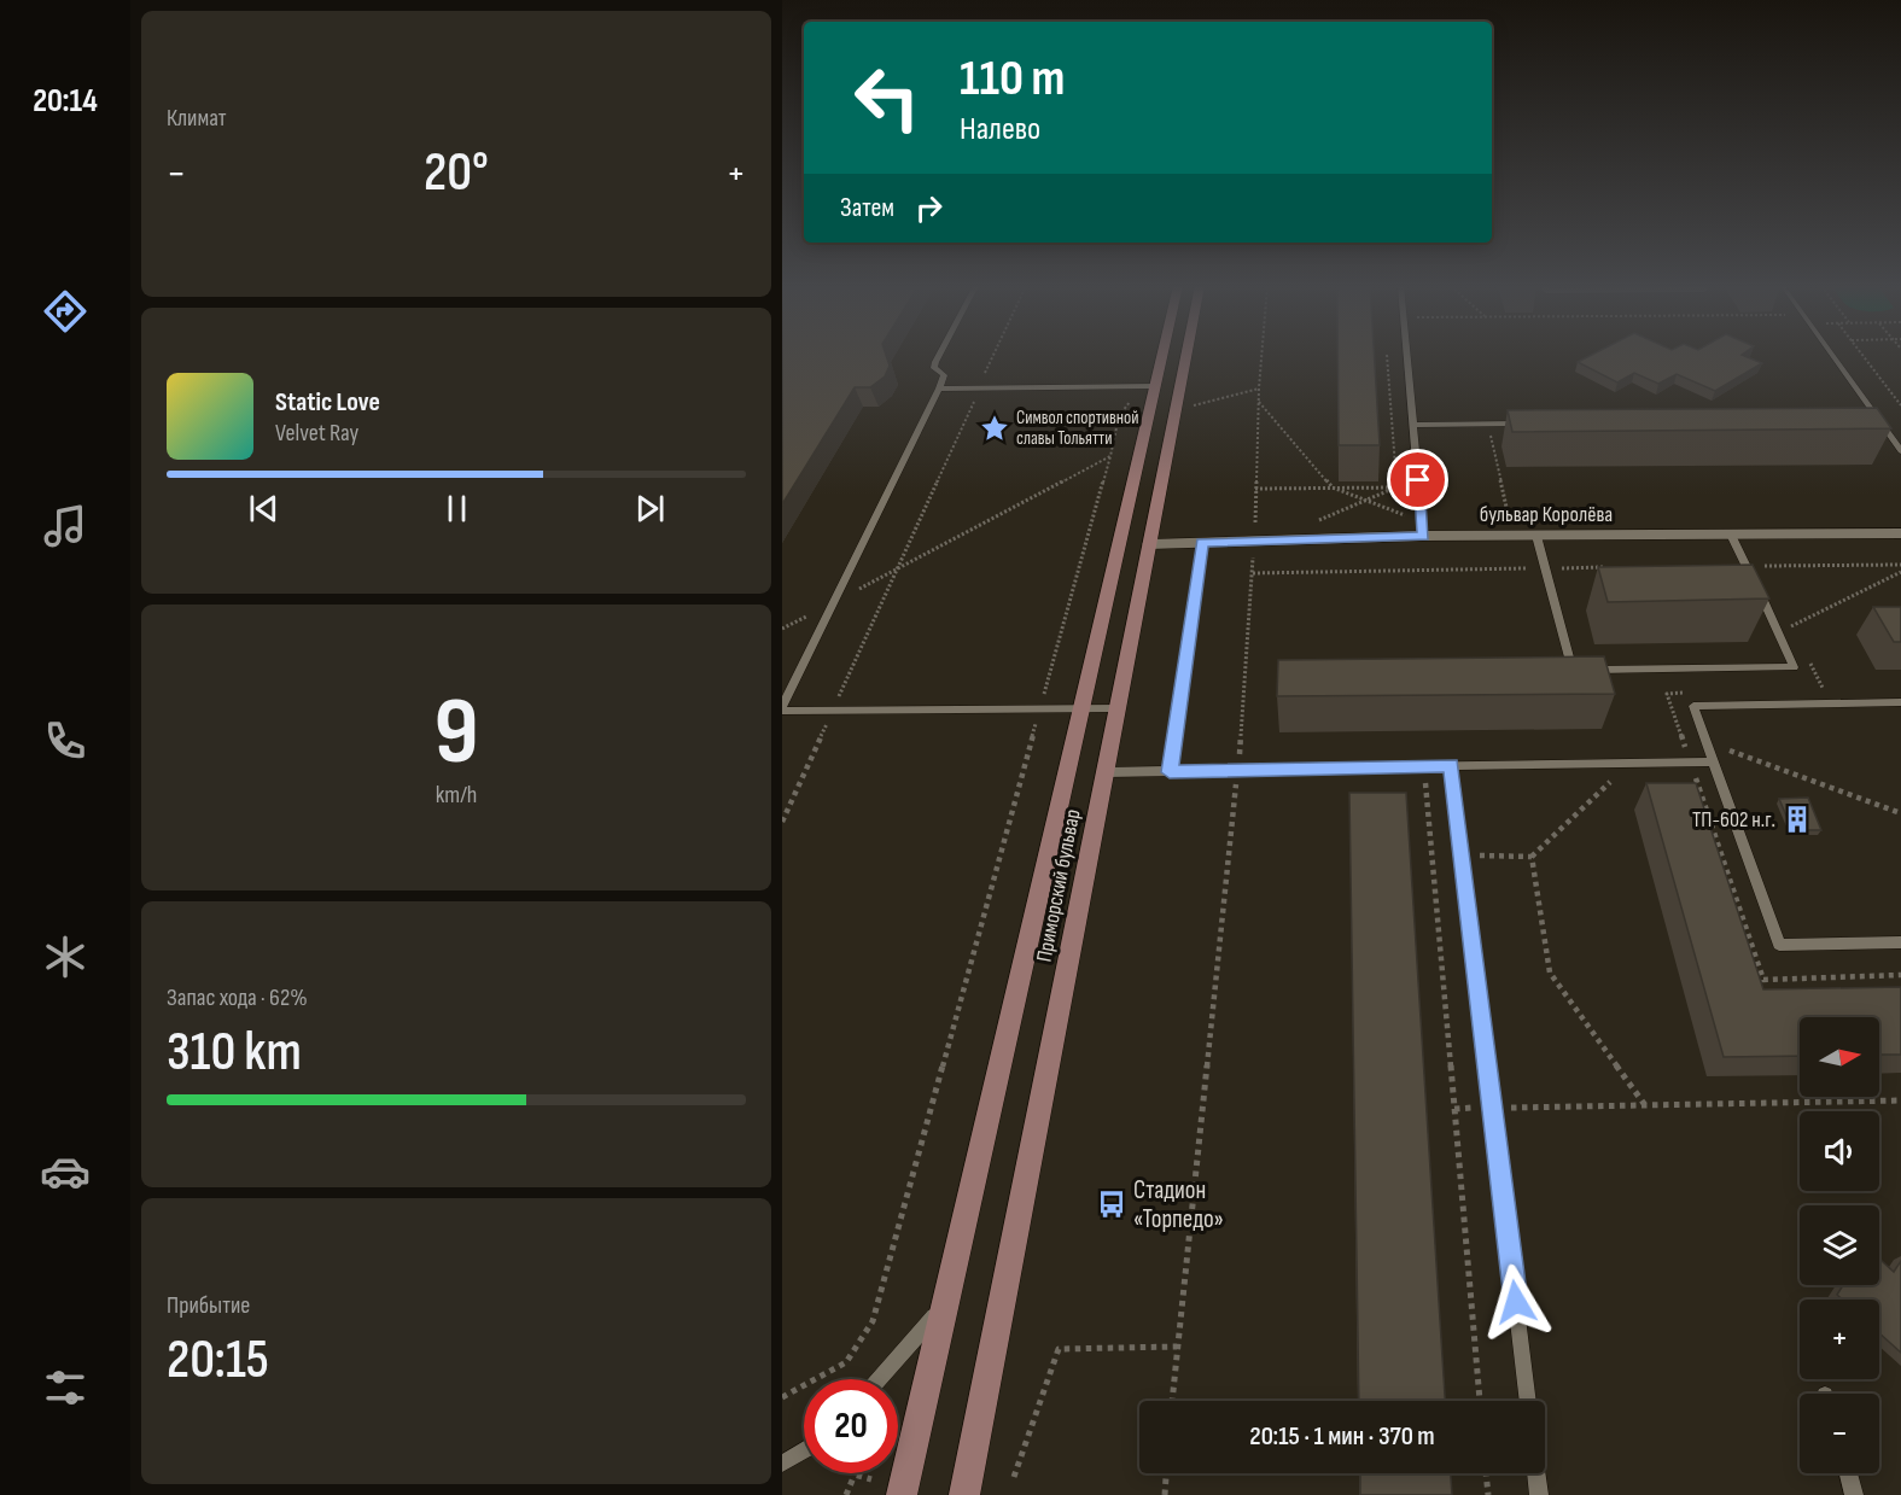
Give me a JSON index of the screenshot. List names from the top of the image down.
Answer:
{
  "streets": {
    "main road": ["Приморский бульвар"],
    "street": ["бульвар Королёва"]
  },
  "crossings": [
    ["бульвар Королёва", "Приморский бульвар"]
  ],
  "places": {
    "place": ["Символ спортивной славы Тольятти"],
    "building": ["ТП-602 н.г."],
    "bus stop": ["Стадион «Торпедо»"]
  },
  "north": "right",
  "page": {
    "tabs": "20:14",
    "tile": [
      "Климат",
      ["9", "km/h"],
      ["Запас хода · 62%", "310 km"],
      ["Прибытие", "20:15"]
    ],
    "turn": ["110 m", "Налево"],
    "heat": ["−", "20°", "+"],
    "then": "Затем",
    "song": ["Static Love", "Velvet Ray"],
    "map_buttons": ["+", "−"],
    "limit": "20",
    "trip": "20:15 · 1 мин · 370 m"
  }
}
